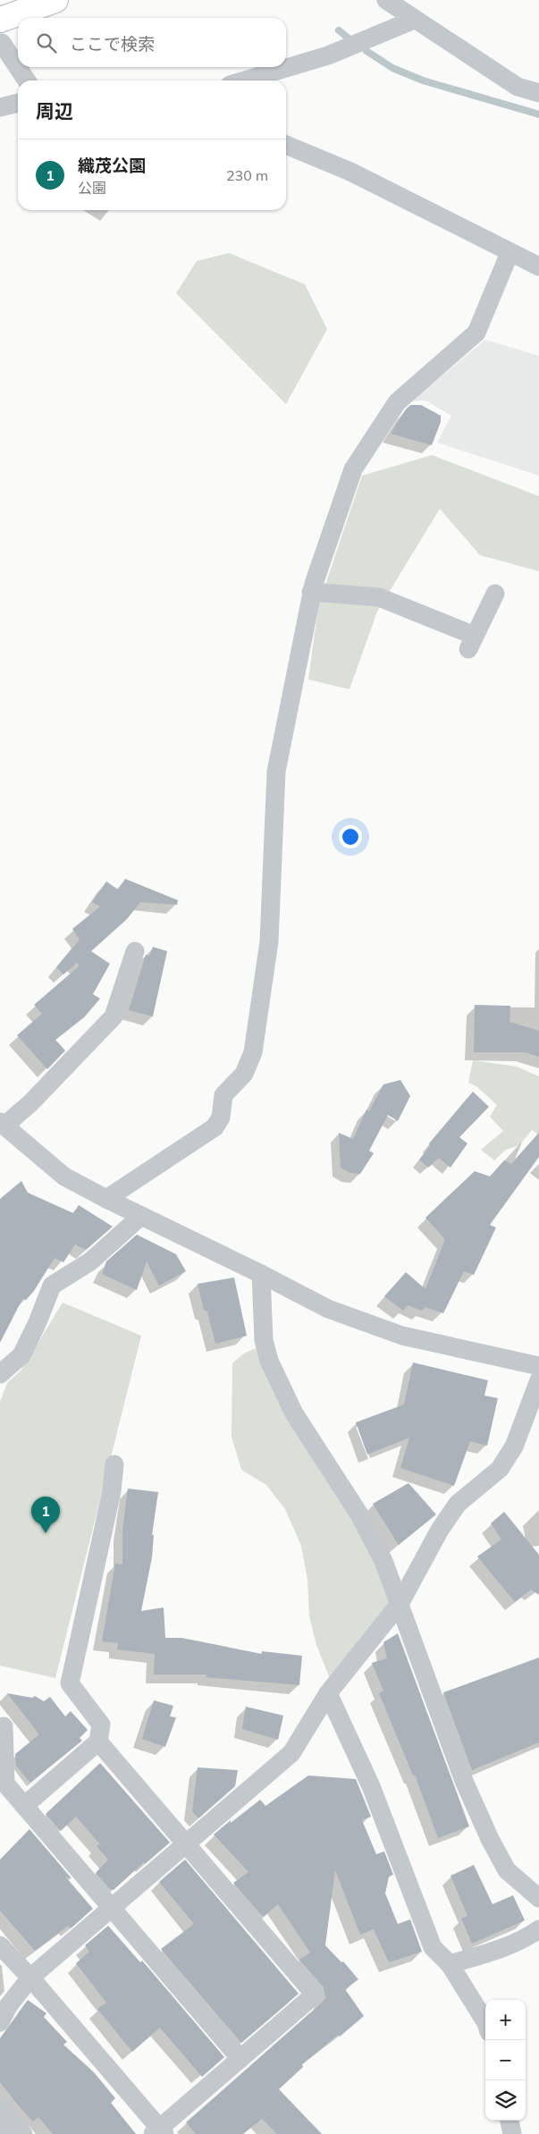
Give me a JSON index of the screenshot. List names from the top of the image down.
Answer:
{
  "page": {
    "search": "ここで検索",
    "heading": "周辺",
    "list": [
      {
        "mark": "1",
        "name": "織茂公園",
        "note": "公園",
        "value": "230 m"
      }
    ],
    "pins": "1",
    "map_buttons": ["+", "−"]
  }
}
